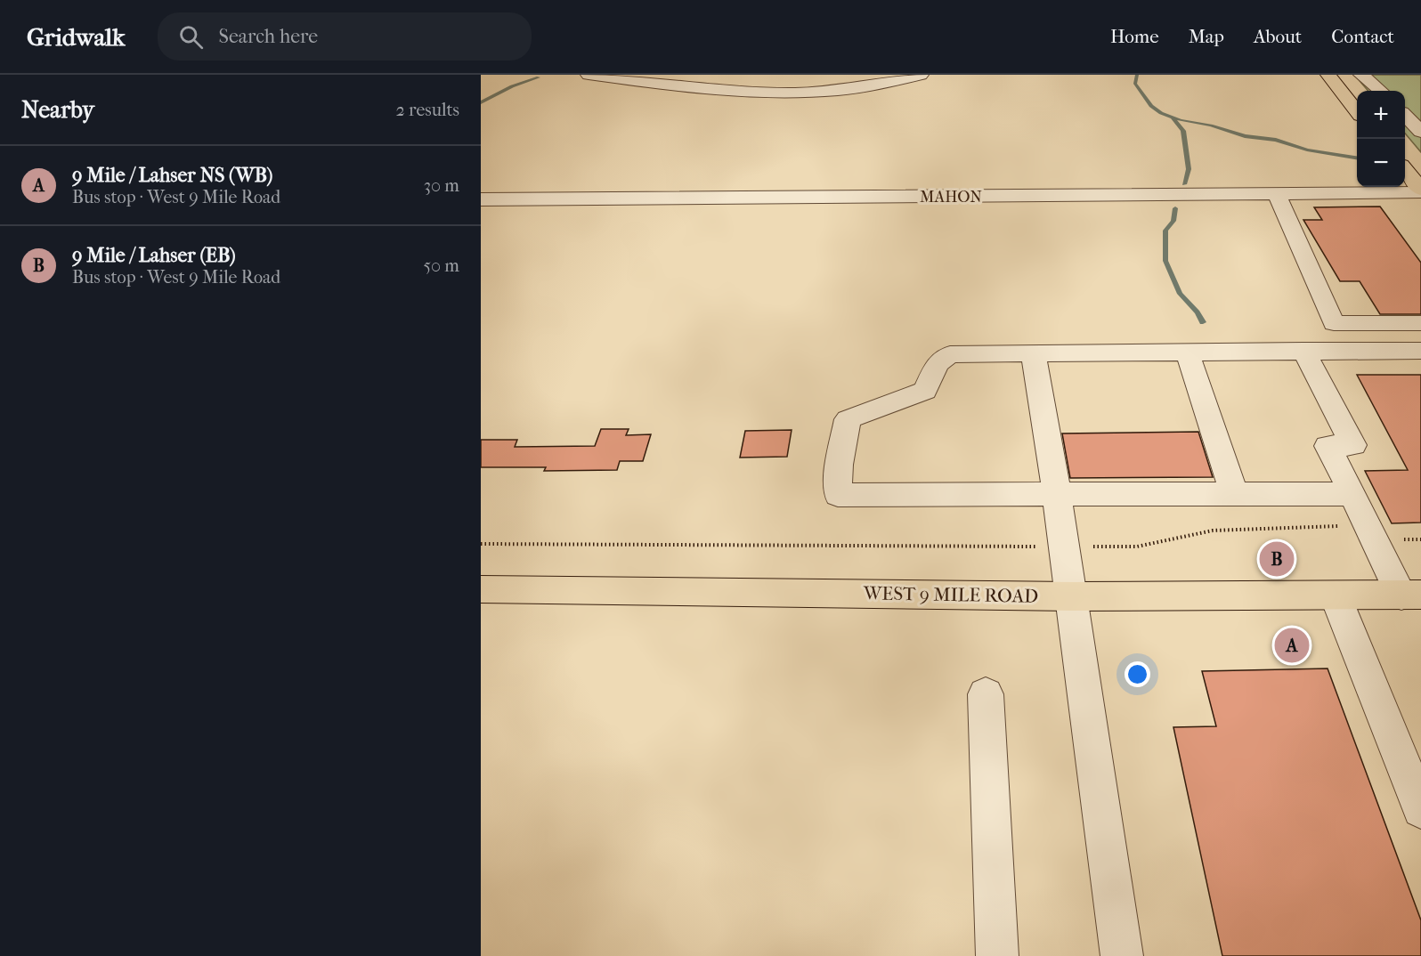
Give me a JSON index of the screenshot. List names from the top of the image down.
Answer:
{
  "streets": {
    "main road": ["WEST 9 MILE ROAD"],
    "street": ["MAHON"]
  },
  "page": {
    "header": "Gridwalk",
    "search": "Search here",
    "nav": [
      "Home",
      "Map",
      "About",
      "Contact"
    ],
    "heading": ["Nearby", "2 results"],
    "map_buttons": ["+", "−"],
    "list": [
      {
        "mark": "A",
        "name": "9 Mile / Lahser NS (WB)",
        "note": "Bus stop · West 9 Mile Road",
        "value": "30 m"
      },
      {
        "mark": "B",
        "name": "9 Mile / Lahser (EB)",
        "note": "Bus stop · West 9 Mile Road",
        "value": "50 m"
      }
    ],
    "pins": ["B", "A"]
  }
}
